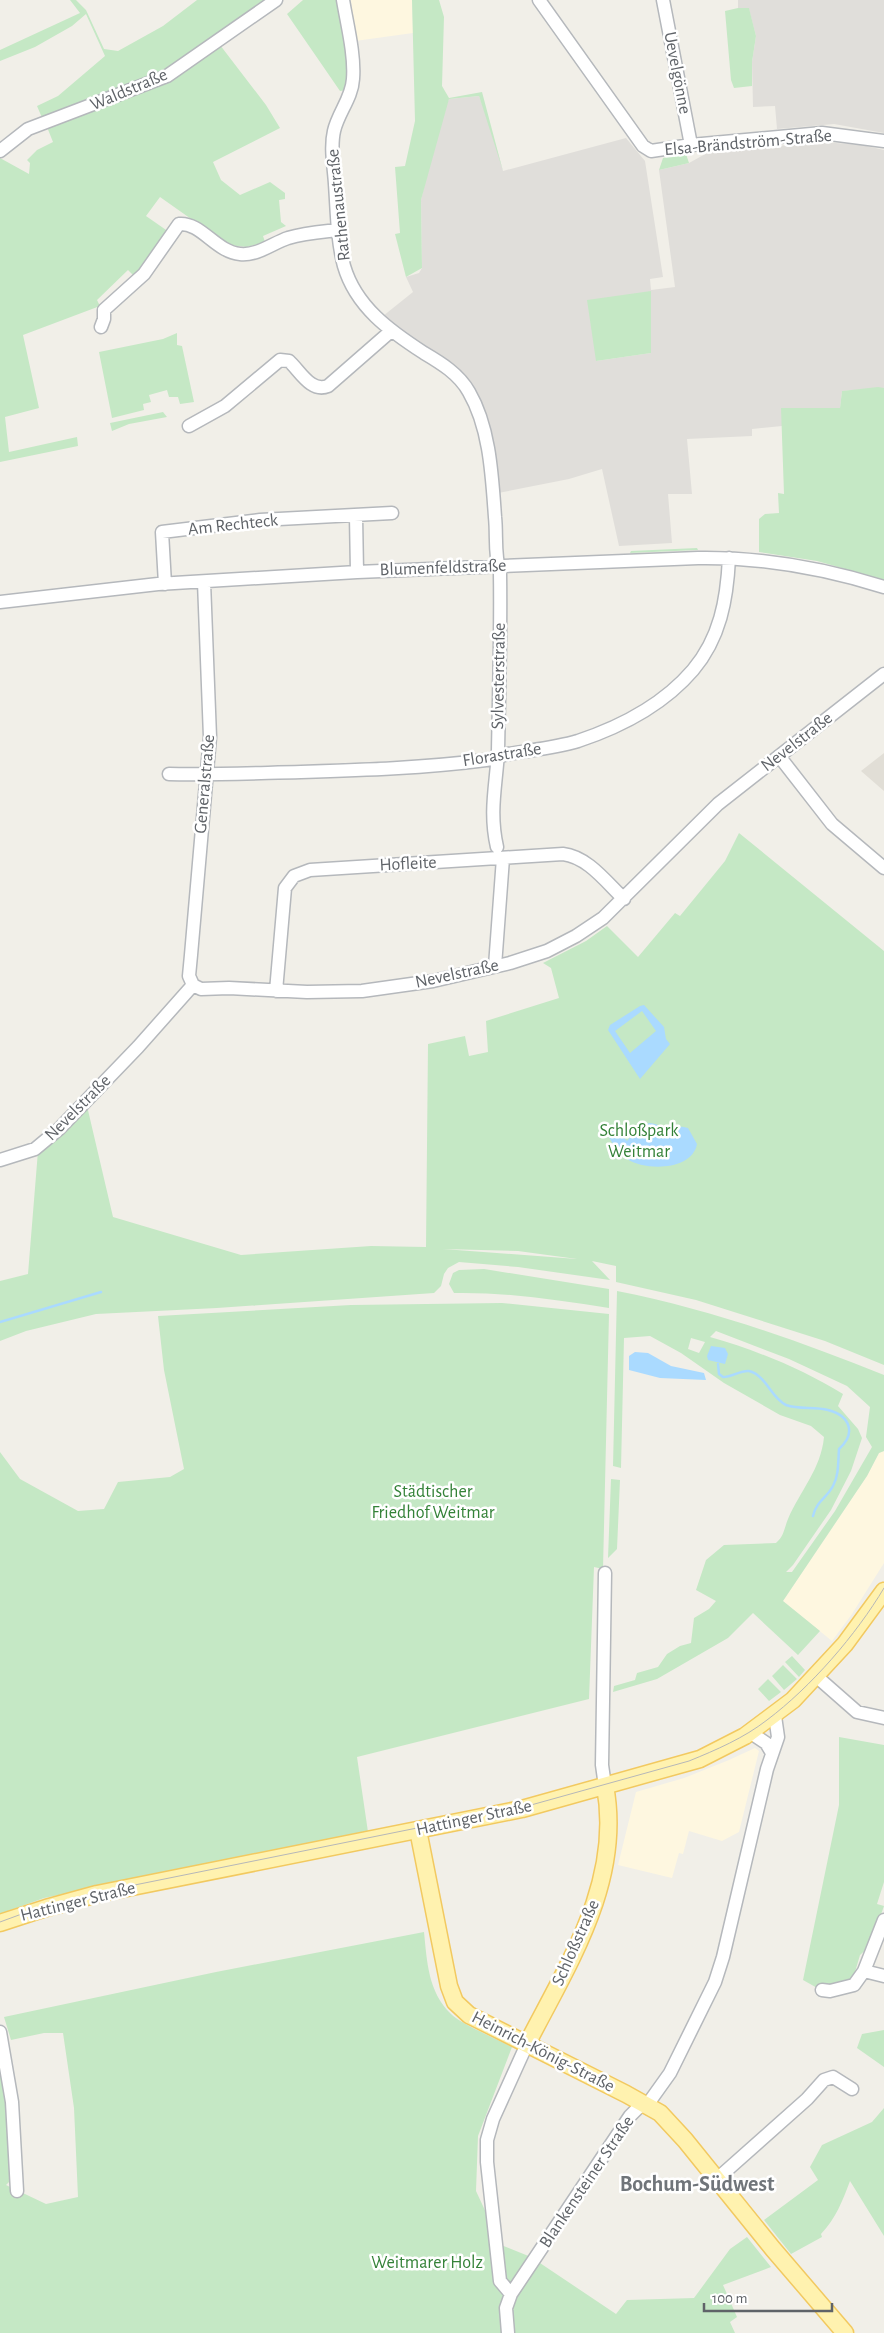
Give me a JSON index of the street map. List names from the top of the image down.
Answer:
{
  "streets": {
    "main road": ["Hattinger Straße", "Schloßstraße", "Heinrich-König-Straße"],
    "street": [
      "Uevelgönne",
      "Waldstraße",
      "Elsa-Brändström-Straße",
      "Rathenaustraße",
      "Am Rechteck",
      "Blumenfeldstraße",
      "Sylvesterstraße",
      "Nevelstraße",
      "Florastraße",
      "Generalstraße",
      "Hofleite",
      "Blankensteiner Straße"
    ]
  },
  "crossings": [
    ["Uevelgönne", "Elsa-Brändström-Straße"],
    ["Rathenaustraße", "Blumenfeldstraße"],
    ["Rathenaustraße", "Sylvesterstraße"],
    ["Am Rechteck", "Blumenfeldstraße"],
    ["Blumenfeldstraße", "Sylvesterstraße"],
    ["Blumenfeldstraße", "Florastraße"],
    ["Blumenfeldstraße", "Generalstraße"],
    ["Sylvesterstraße", "Nevelstraße"],
    ["Sylvesterstraße", "Florastraße"],
    ["Sylvesterstraße", "Hofleite"],
    ["Nevelstraße", "Generalstraße"],
    ["Nevelstraße", "Hofleite"],
    ["Florastraße", "Generalstraße"],
    ["Hattinger Straße", "Schloßstraße"],
    ["Hattinger Straße", "Heinrich-König-Straße"],
    ["Hattinger Straße", "Blankensteiner Straße"],
    ["Schloßstraße", "Heinrich-König-Straße"],
    ["Schloßstraße", "Blankensteiner Straße"],
    ["Heinrich-König-Straße", "Blankensteiner Straße"]
  ],
  "districts": ["Bochum-Südwest"],
  "parks": ["Schloßpark Weitmar", "Städtischer Friedhof Weitmar", "Weitmarer Holz"],
  "scale_bar": "100 m"
}
